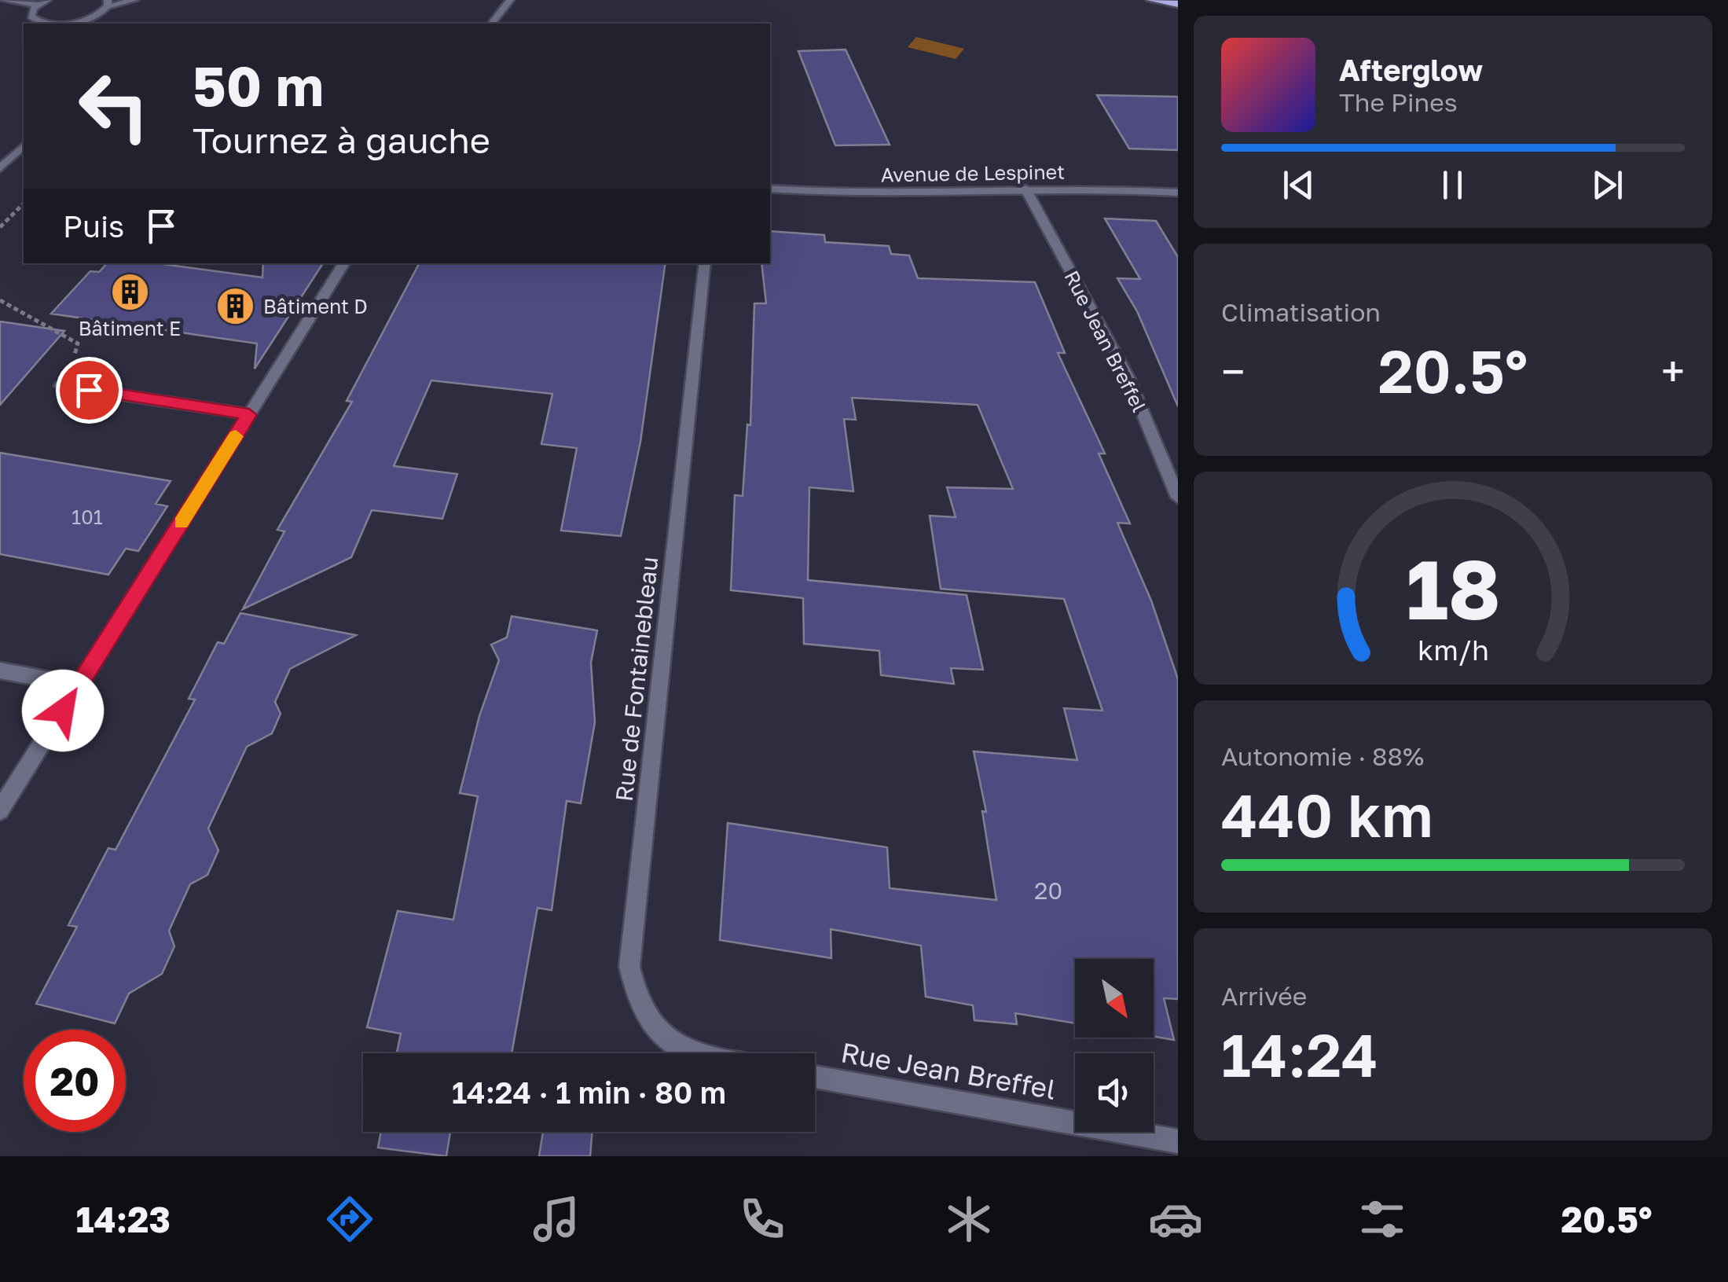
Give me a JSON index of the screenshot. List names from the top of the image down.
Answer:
{
  "streets": {
    "street": ["Avenue de Lespinet", "Rue Jean Breffel", "Rue de Fontainebleau"]
  },
  "crossings": [
    ["Avenue de Lespinet", "Rue Jean Breffel"]
  ],
  "places": {
    "building": ["Bâtiment E", "Bâtiment D"]
  },
  "house_numbers": ["101", "20"],
  "north": "bottom right",
  "page": {
    "turn": ["50 m", "Tournez à gauche"],
    "song": ["Afterglow", "The Pines"],
    "then": "Puis",
    "tile": [
      "Climatisation",
      ["Autonomie · 88%", "440 km"],
      ["Arrivée", "14:24"]
    ],
    "heat": ["−", "20.5°", "+"],
    "limit": "20",
    "trip": "14:24 · 1 min · 80 m",
    "tabs": ["14:23", "20.5°"],
    "gauge": ["18", "km/h"]
  }
}
